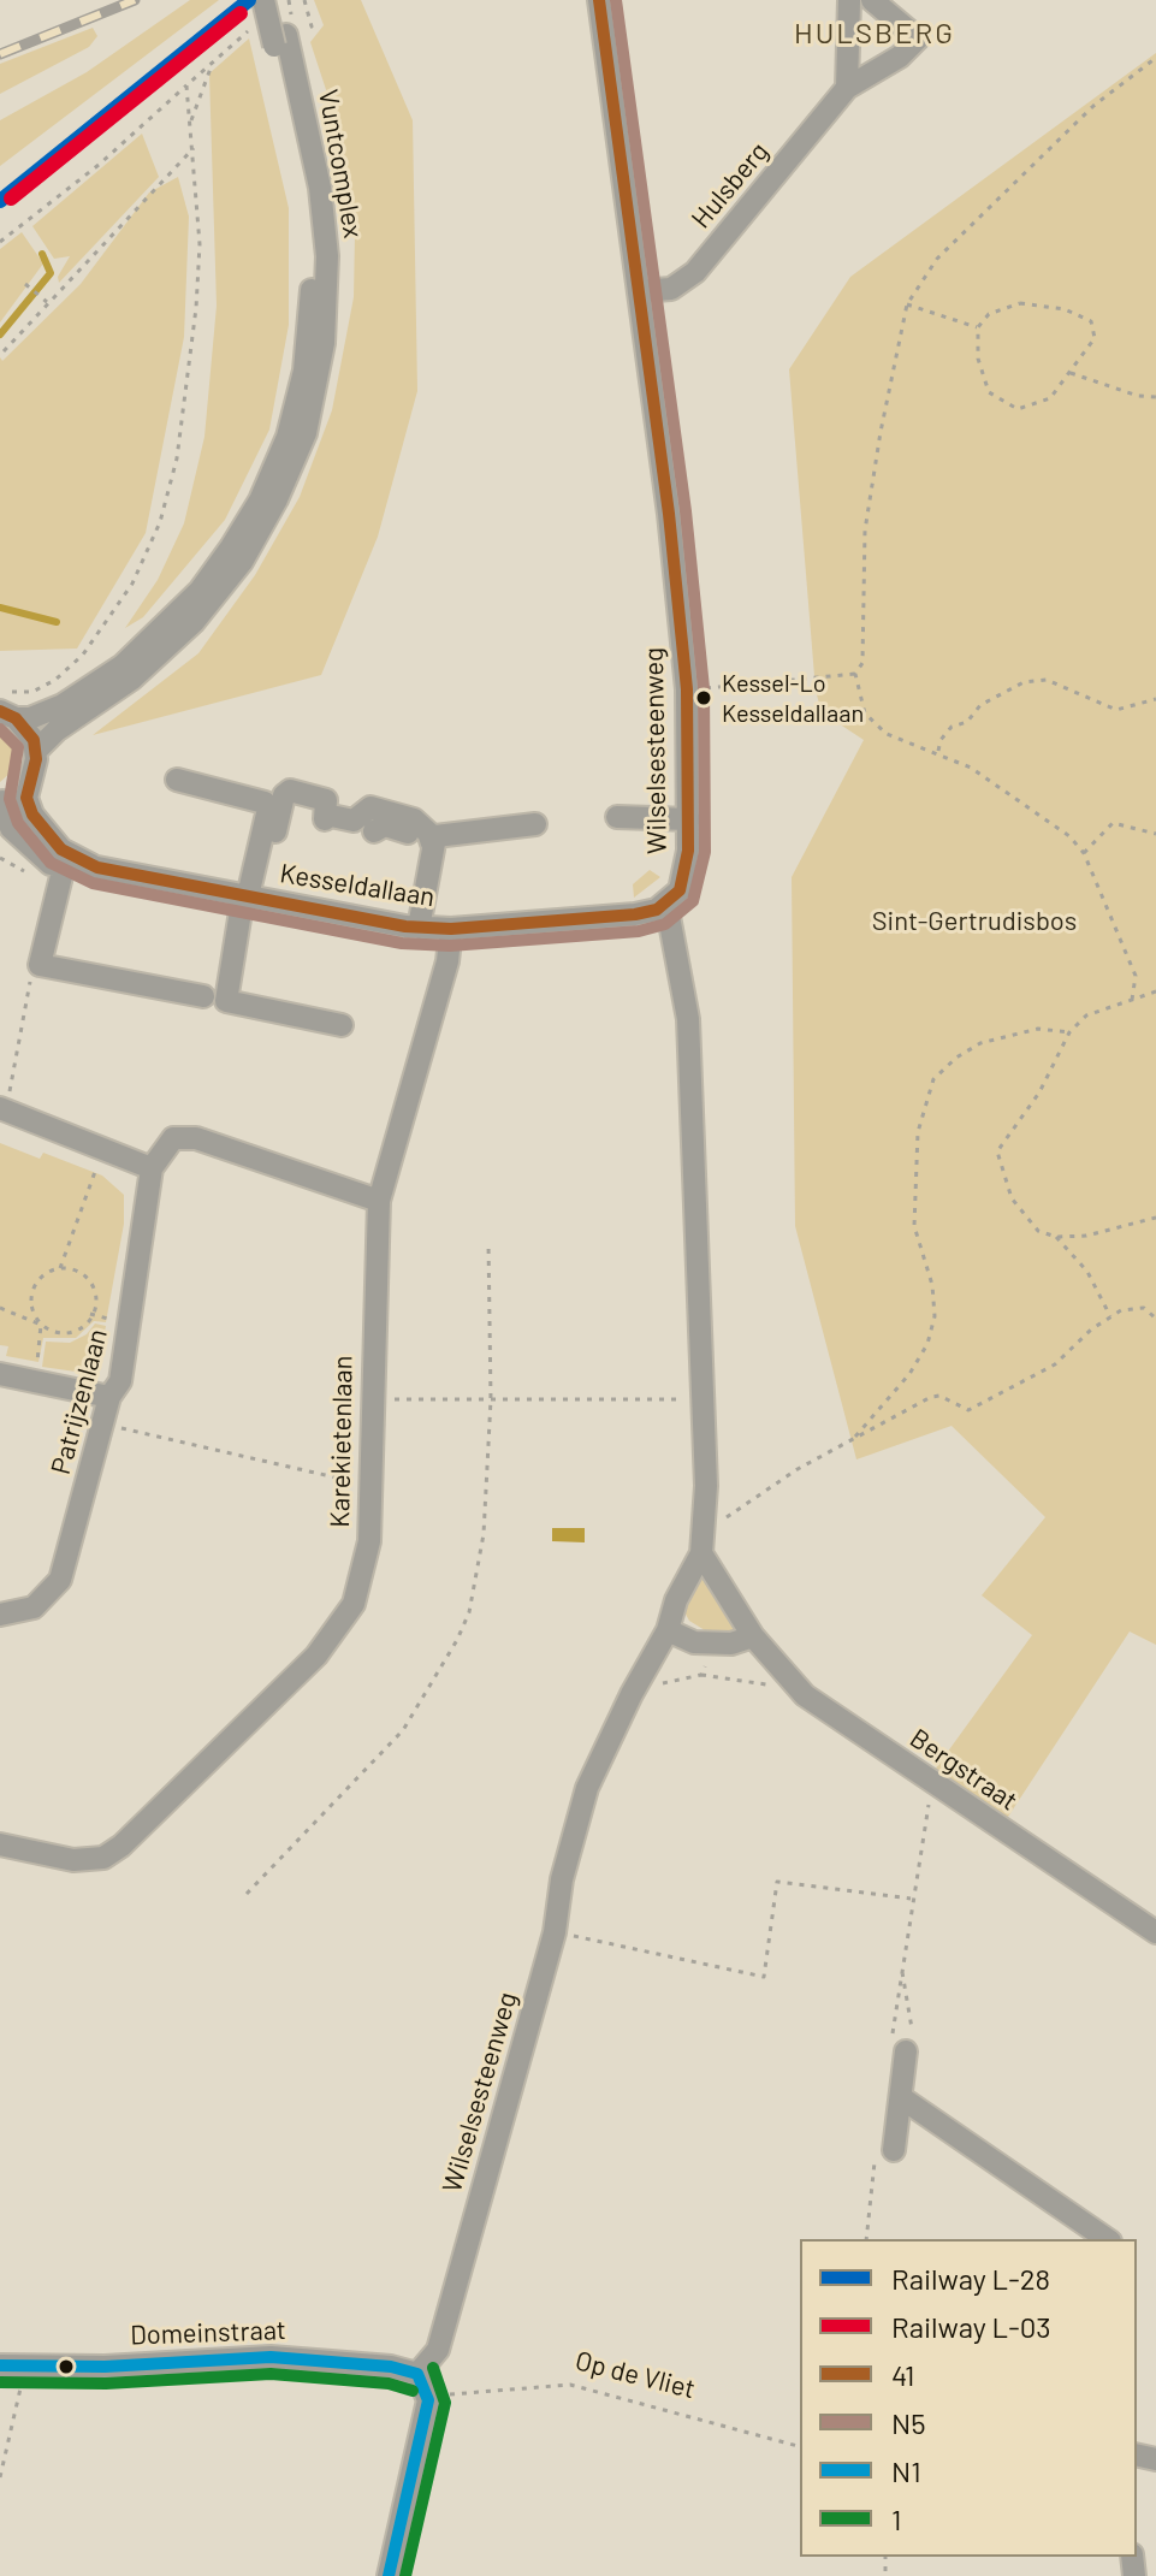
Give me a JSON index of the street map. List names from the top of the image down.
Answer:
{
  "streets": {
    "street": [
      "Vuntcomplex",
      "Hulsberg",
      "Wilselsesteenweg",
      "Kesseldallaan",
      "Patrijzenlaan",
      "Karekietenlaan",
      "Bergstraat",
      "Domeinstraat"
    ],
    "path": ["Op de Vliet"]
  },
  "crossings": [
    ["Vuntcomplex", "Kesseldallaan"],
    ["Hulsberg", "Wilselsesteenweg"],
    ["Wilselsesteenweg", "Kesseldallaan"],
    ["Wilselsesteenweg", "Domeinstraat"],
    ["Kesseldallaan", "Karekietenlaan"]
  ],
  "districts": ["HULSBERG"],
  "parks": ["Sint-Gertrudisbos"],
  "places": ["Kessel-Lo Kesseldallaan"],
  "lines": [
    "rail line L-28",
    "transit line 41",
    "transit line N5",
    "rail line L-03",
    "transit line N1",
    "transit line 1"
  ],
  "legend": [
    "Railway L-28",
    "Railway L-03",
    "41",
    "N5",
    "N1",
    "1"
  ]
}
